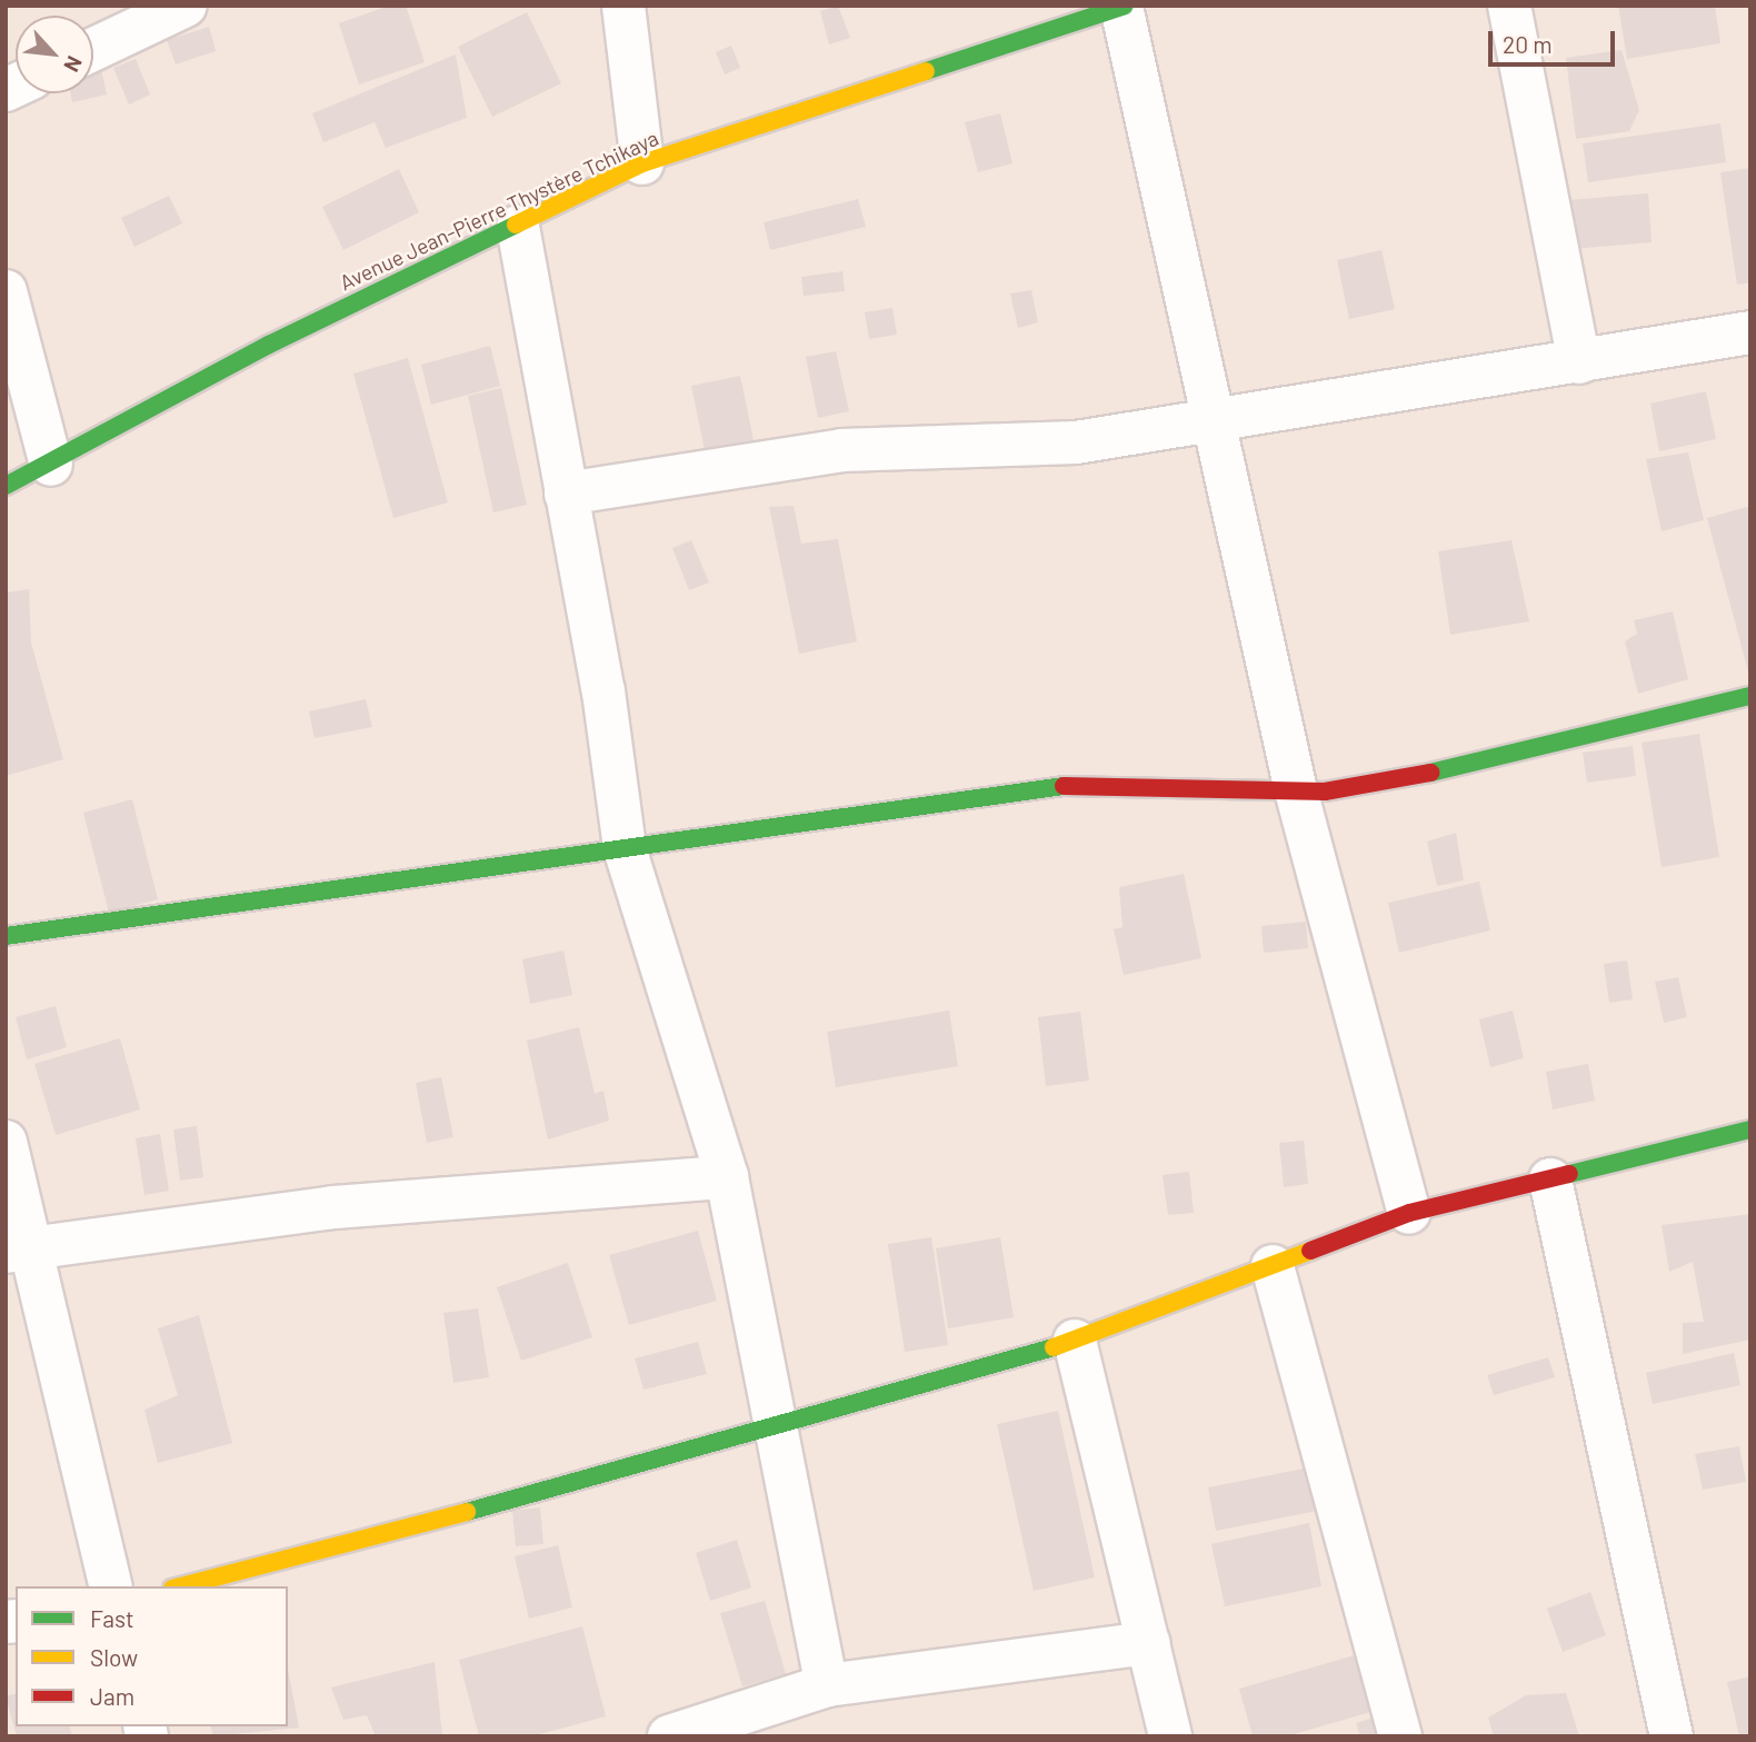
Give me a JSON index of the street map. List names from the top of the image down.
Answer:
{
  "streets": {
    "street": ["Avenue Jean-Pierre Thystère Tchikaya"]
  },
  "legend": ["Fast", "Slow", "Jam"],
  "scale_bar": "20 m",
  "north": "bottom right"
}
